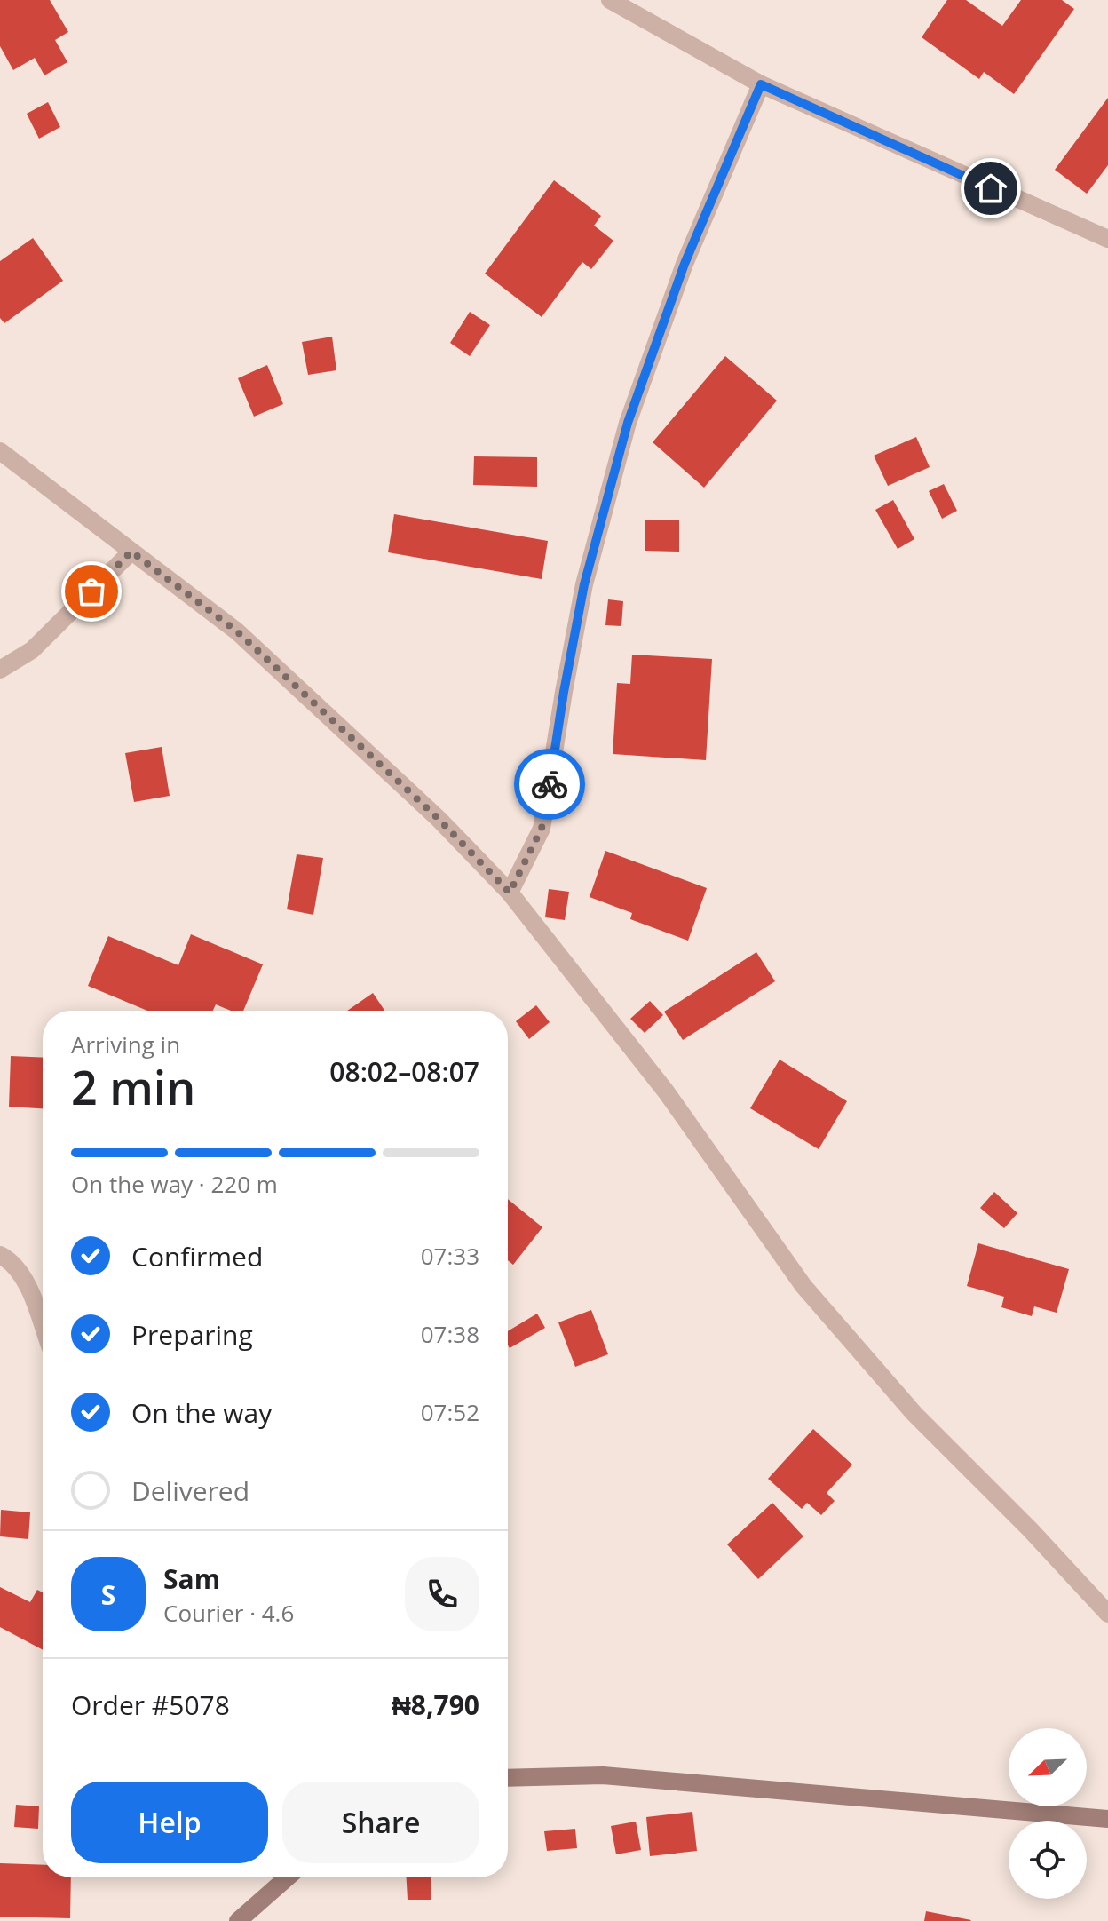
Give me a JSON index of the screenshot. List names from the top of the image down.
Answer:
{
  "north": "bottom left",
  "page": {
    "heading": ["2 min", "Arriving in", "08:02–08:07"],
    "panel": [
      "Sam",
      "Courier · 4.6",
      "Order #5078",
      "₦8,790"
    ],
    "bar": "On the way · 220 m",
    "list": [
      ["Confirmed", "07:33"],
      ["Preparing", "07:38"],
      ["On the way", "07:52"],
      "Delivered"
    ],
    "round": "S",
    "buttons": ["Help", "Share"]
  }
}
